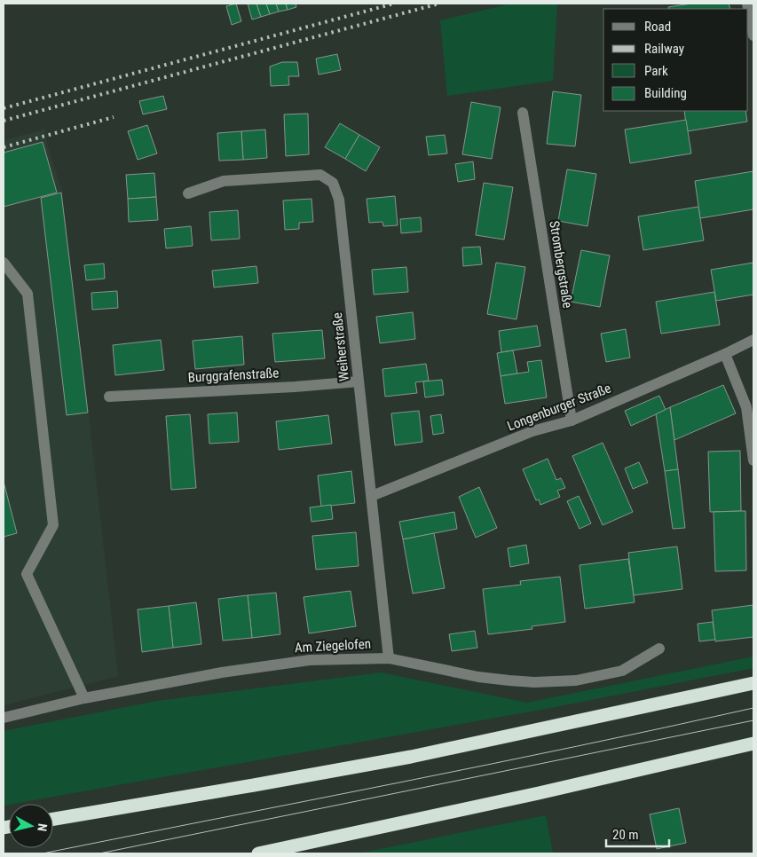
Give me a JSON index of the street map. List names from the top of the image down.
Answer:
{
  "streets": {
    "street": [
      "Strombergstraße",
      "Weiherstraße",
      "Burggrafenstraße",
      "Longenburger Straße",
      "Am Ziegelofen"
    ]
  },
  "crossings": [
    ["Strombergstraße", "Longenburger Straße"],
    ["Weiherstraße", "Burggrafenstraße"],
    ["Weiherstraße", "Longenburger Straße"],
    ["Weiherstraße", "Am Ziegelofen"]
  ],
  "legend": [
    "Road",
    "Railway",
    "Park",
    "Building"
  ],
  "scale_bar": "20 m",
  "north": "right"
}
